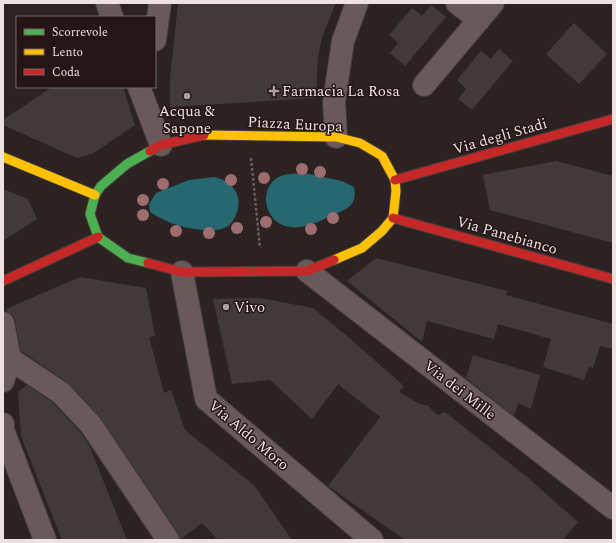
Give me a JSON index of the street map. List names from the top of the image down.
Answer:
{
  "streets": {
    "street": [
      "Piazza Europa",
      "Via degli Stadi",
      "Via Panebianco",
      "Via dei Mille",
      "Via Aldo Moro"
    ]
  },
  "crossings": [
    ["Piazza Europa", "Via degli Stadi"],
    ["Piazza Europa", "Via Panebianco"]
  ],
  "places": {
    "health": ["Farmacia La Rosa"],
    "other": ["Acqua & Sapone", "Vivo"]
  },
  "legend": ["Scorrevole", "Lento", "Coda"]
}
